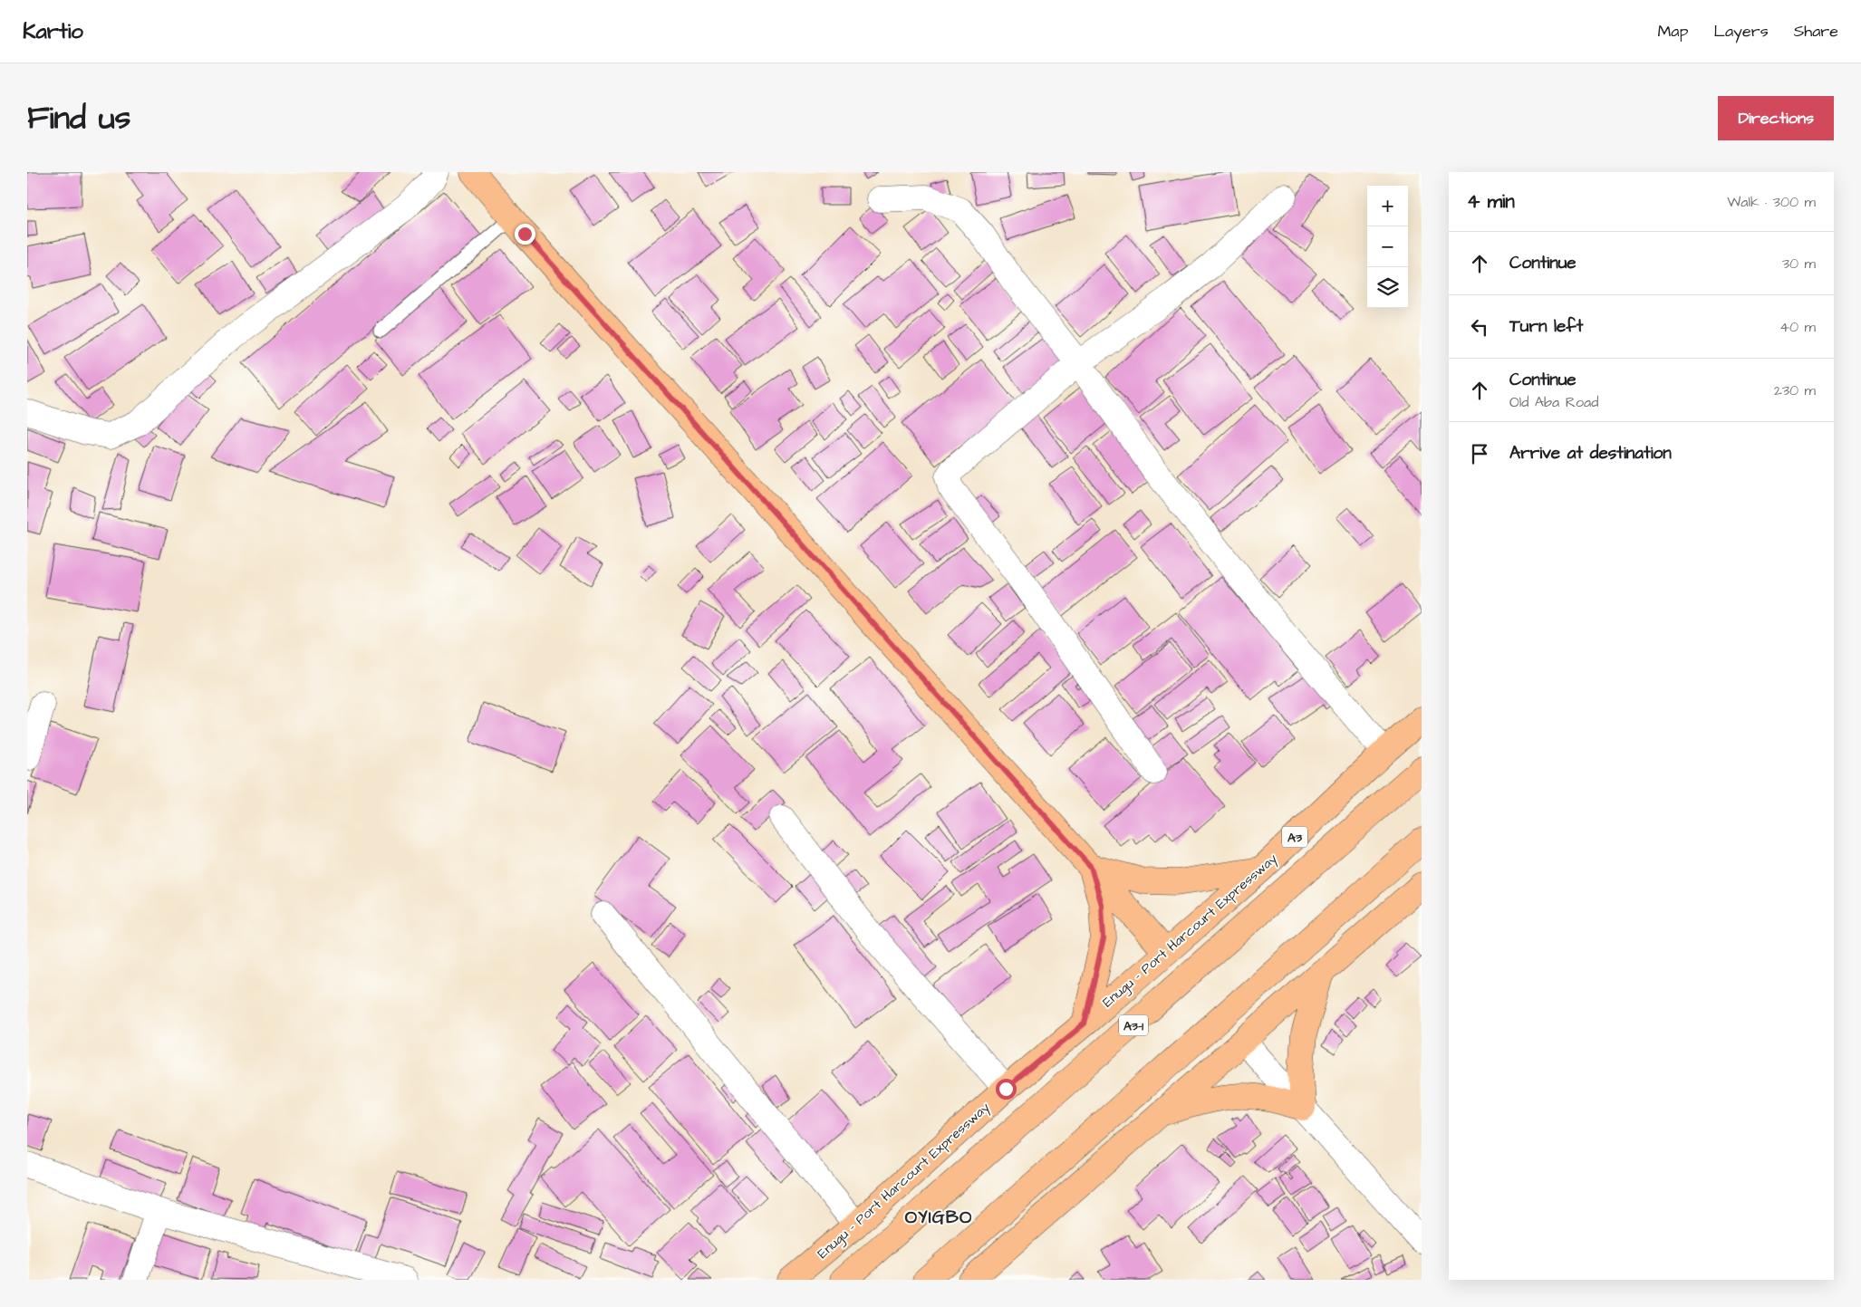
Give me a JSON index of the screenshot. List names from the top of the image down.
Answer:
{
  "streets": {
    "main road": ["A3", "Enugu - Port Harcourt Expressway", "A3-1"]
  },
  "districts": ["OYIGBO"],
  "page": {
    "header": "Kartio",
    "nav": ["Map", "Layers", "Share"],
    "title": "Find us",
    "buttons": "Directions",
    "heading": ["4 min", "Walk · 300 m"],
    "map_buttons": ["+", "−"],
    "list": [
      ["Continue", "30 m"],
      ["Turn left", "40 m"],
      ["Continue", "Old Aba Road", "230 m"],
      "Arrive at destination"
    ]
  }
}
